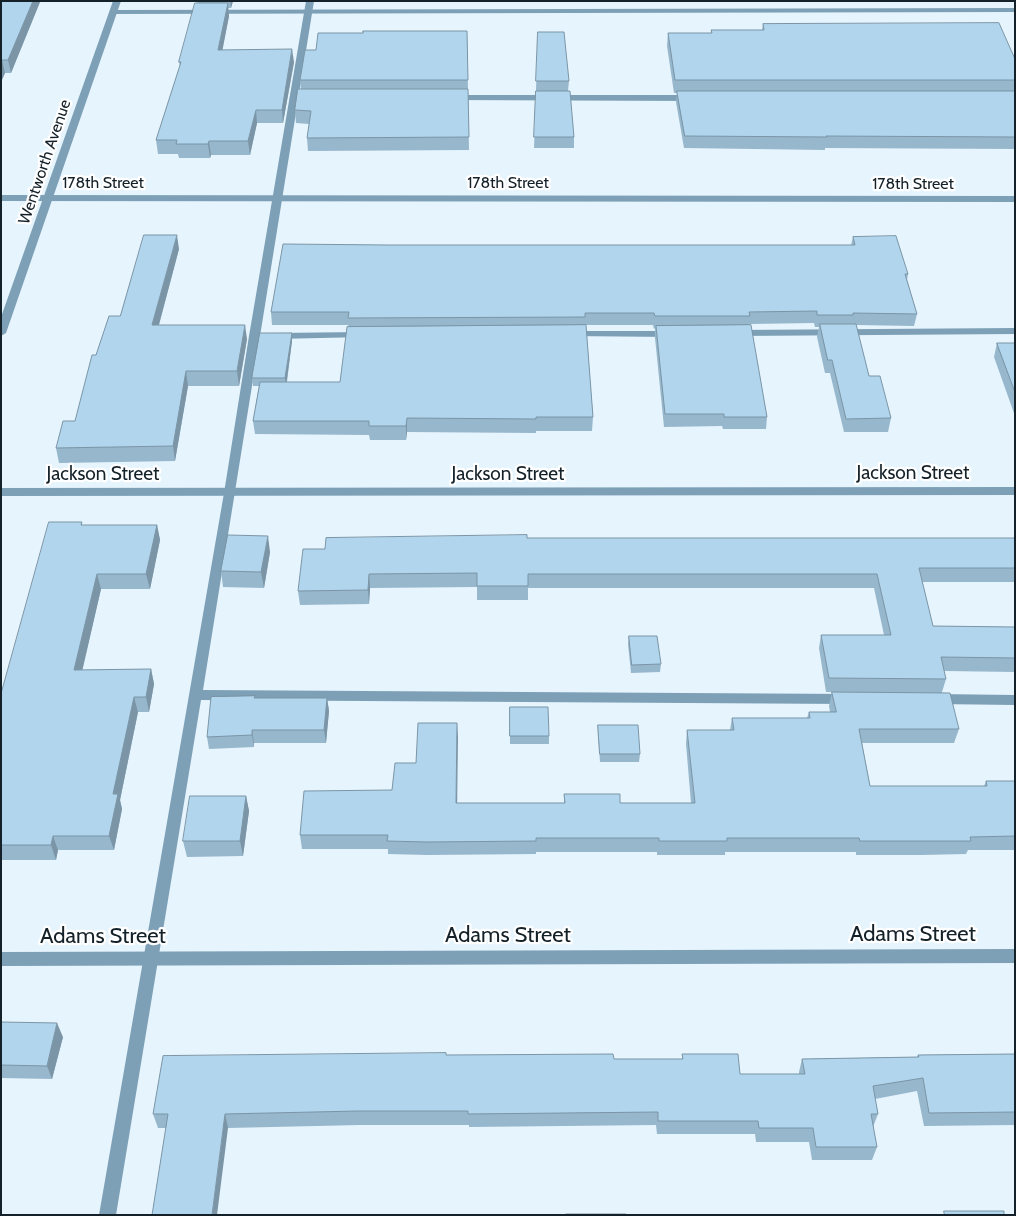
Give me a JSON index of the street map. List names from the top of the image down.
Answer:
{
  "streets": {
    "street": [
      "Wentworth Avenue",
      "178th Street",
      "Jackson Street",
      "Adams Street"
    ]
  },
  "crossings": [
    ["Wentworth Avenue", "178th Street"]
  ]
}
